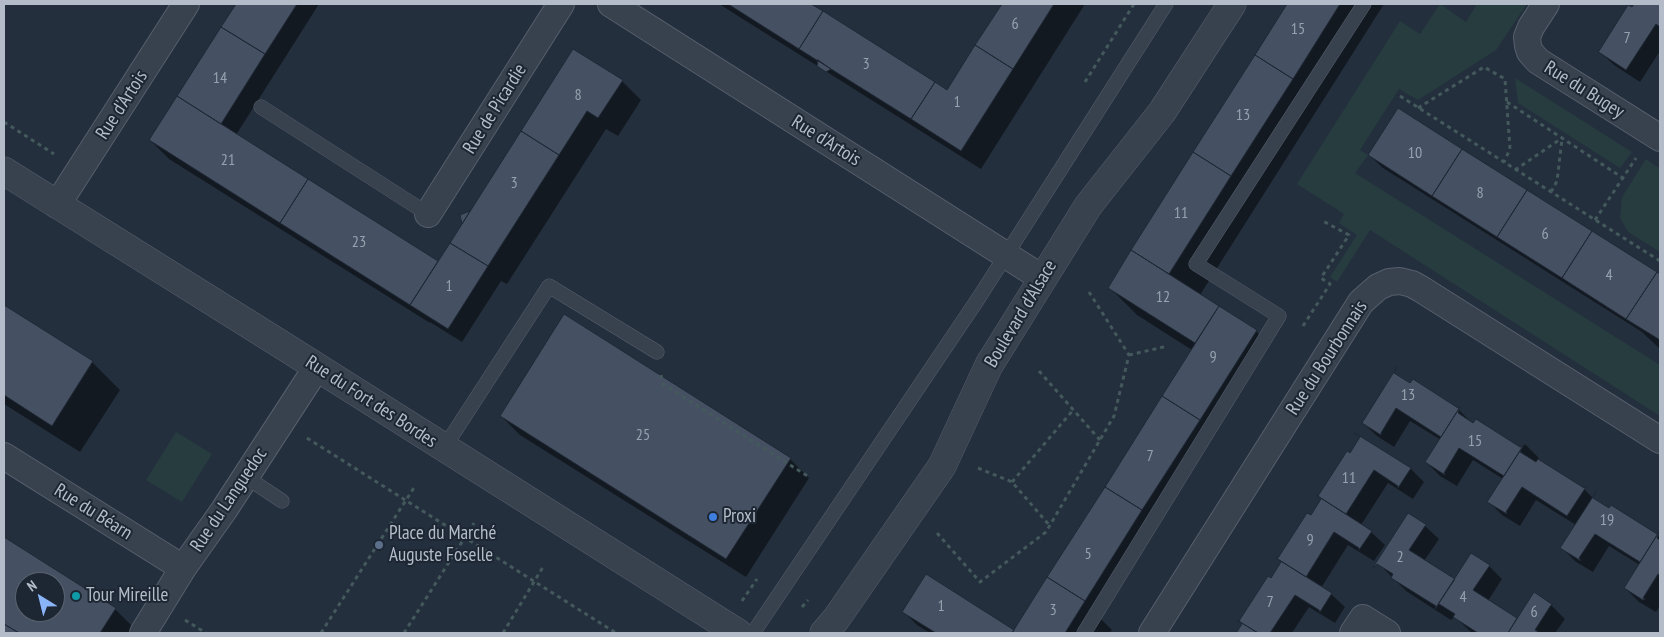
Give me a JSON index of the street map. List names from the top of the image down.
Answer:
{
  "streets": {
    "street": [
      "Rue du Bugey",
      "Rue d'Artois",
      "Rue de Picardie",
      "Boulevard d'Alsace",
      "Rue du Bourbonnais",
      "Rue du Fort des Bordes",
      "Rue du Languedoc",
      "Rue du Béarn"
    ]
  },
  "crossings": [
    ["Rue d'Artois", "Boulevard d'Alsace"],
    ["Rue d'Artois", "Rue du Fort des Bordes"],
    ["Rue du Fort des Bordes", "Rue du Languedoc"],
    ["Rue du Languedoc", "Rue du Béarn"]
  ],
  "places": ["Proxi", "Place du Marché Auguste Foselle", "Tour Mireille"],
  "house_numbers": [
    "6",
    "15",
    "7",
    "3",
    "14",
    "8",
    "1",
    "13",
    "10",
    "21",
    "3",
    "8",
    "11",
    "6",
    "23",
    "4",
    "1",
    "12",
    "9",
    "13",
    "25",
    "15",
    "7",
    "11",
    "19",
    "9",
    "5",
    "2",
    "4",
    "7",
    "1",
    "3",
    "6"
  ],
  "north": "top left"
}
